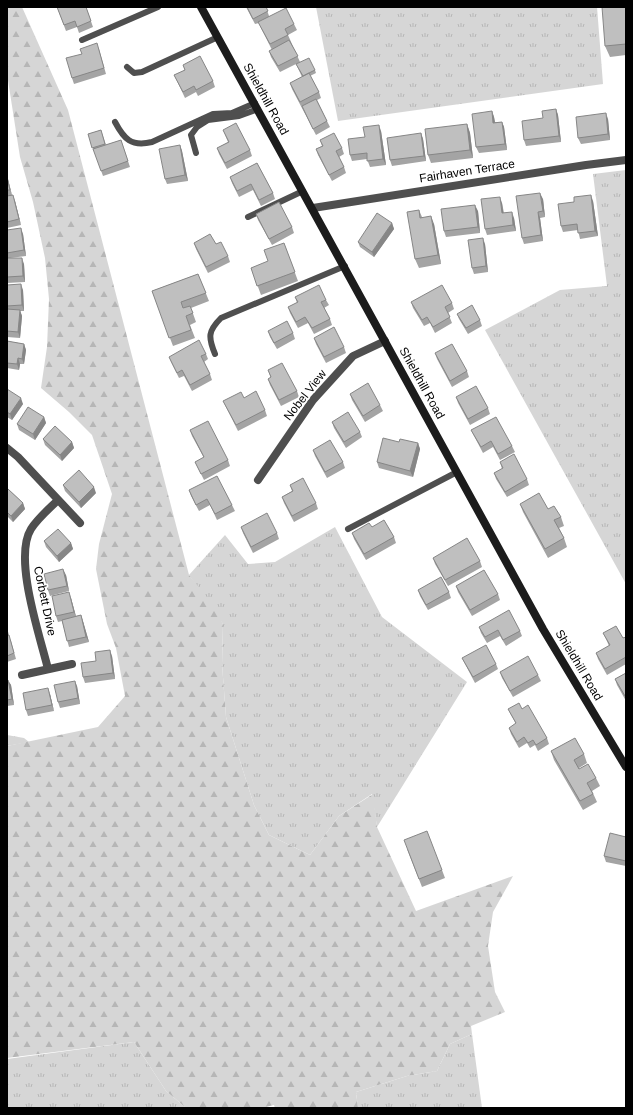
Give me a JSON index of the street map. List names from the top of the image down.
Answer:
{
  "streets": {
    "main road": ["Shieldhill Road"],
    "street": ["Fairhaven Terrace", "Nobel View", "Corbett Drive"]
  },
  "crossings": [
    ["Shieldhill Road", "Fairhaven Terrace"],
    ["Shieldhill Road", "Nobel View"]
  ]
}
